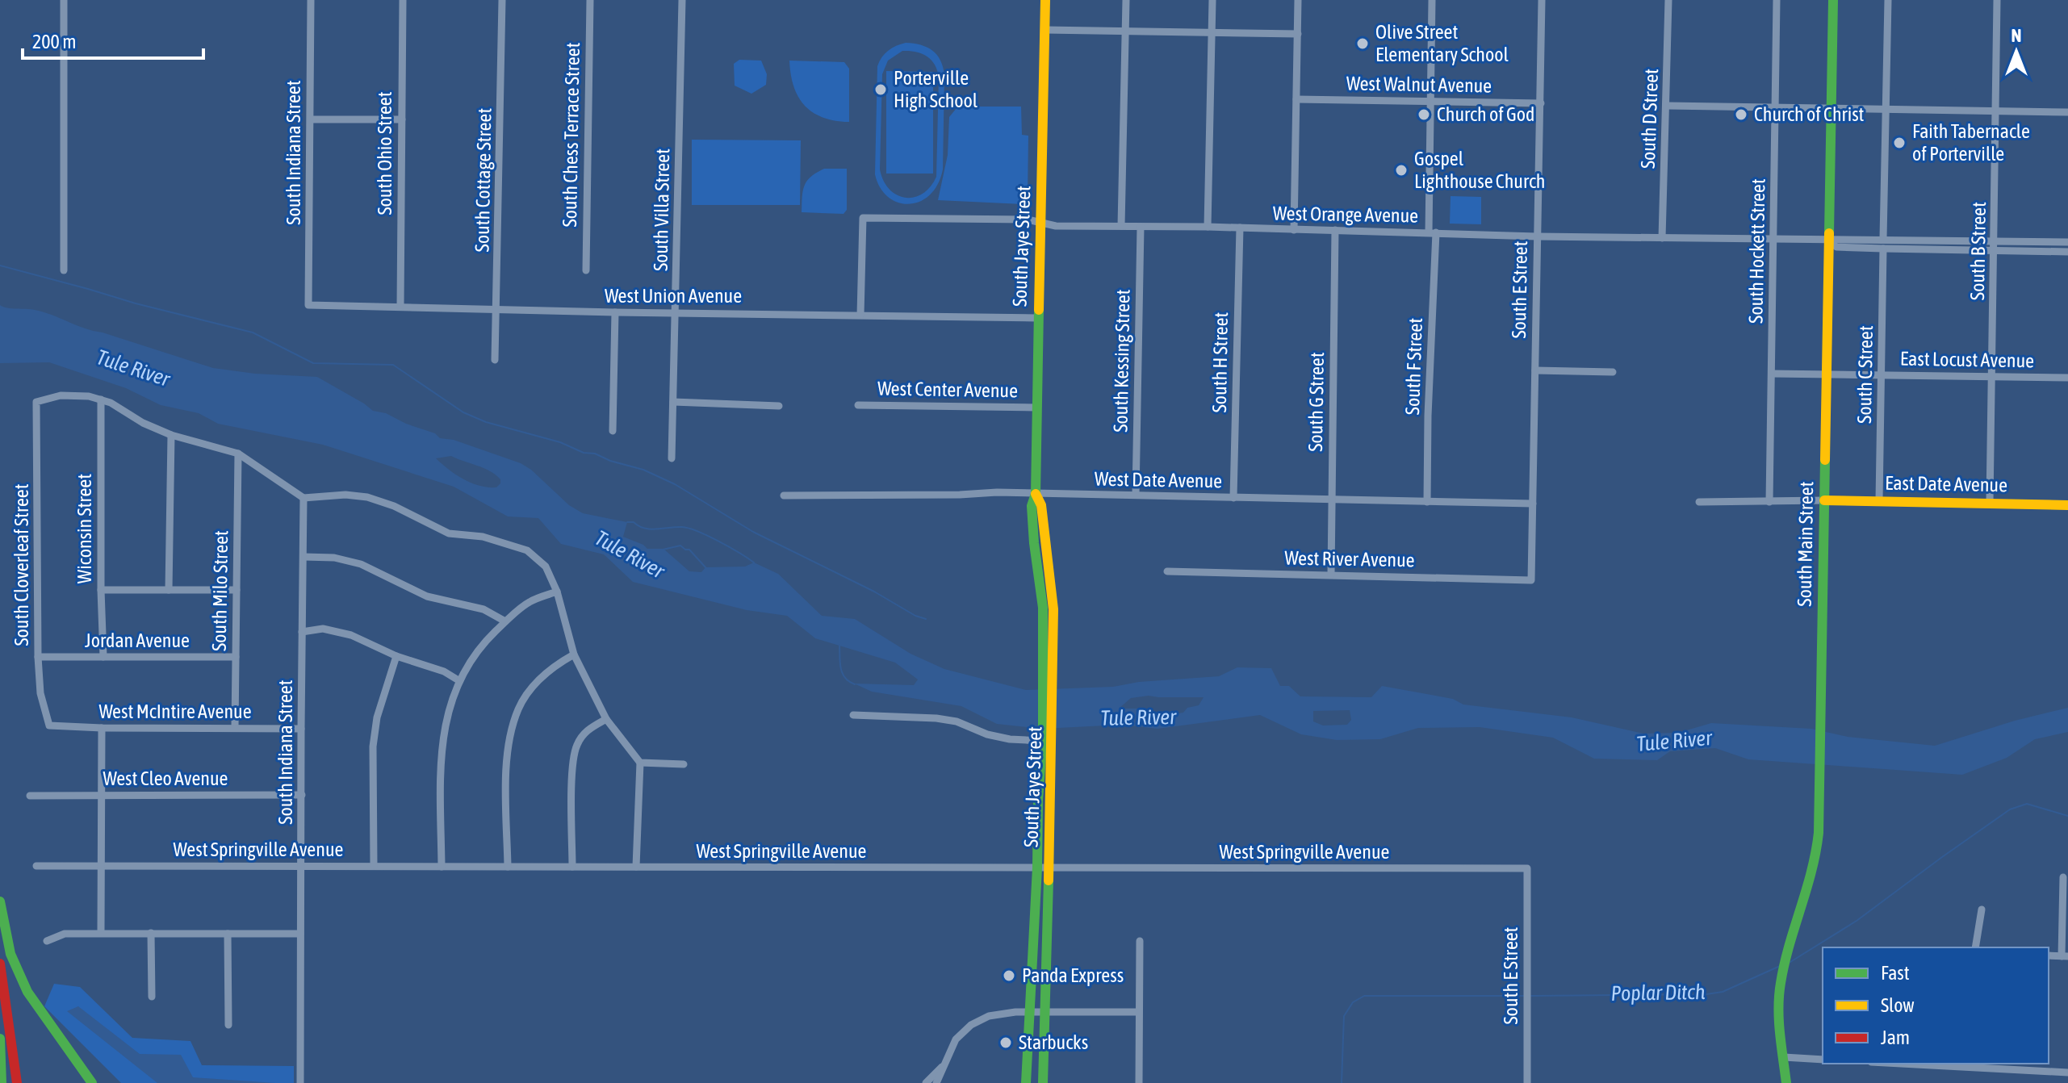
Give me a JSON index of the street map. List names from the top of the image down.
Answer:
{
  "streets": {
    "main road": ["South Jaye Street", "East Date Avenue", "South Main Street"],
    "street": [
      "West Walnut Avenue",
      "South D Street",
      "South Chess Terrace Street",
      "South Indiana Street",
      "South Ohio Street",
      "South Cottage Street",
      "South Villa Street",
      "West Orange Avenue",
      "South Hockett Street",
      "South B Street",
      "South E Street",
      "West Union Avenue",
      "East Locust Avenue",
      "South Kessing Street",
      "South H Street",
      "South F Street",
      "South C Street",
      "West Center Avenue",
      "South G Street",
      "West Date Avenue",
      "Wiconsin Street",
      "West River Avenue",
      "South Cloverleaf Street",
      "South Milo Street",
      "Jordan Avenue",
      "West McIntire Avenue",
      "West Cleo Avenue",
      "West Springville Avenue"
    ]
  },
  "crossings": [
    ["West Walnut Avenue", "South E Street"],
    ["West Walnut Avenue", "South F Street"],
    ["South D Street", "West Orange Avenue"],
    ["South Indiana Street", "West Union Avenue"],
    ["South Indiana Street", "West McIntire Avenue"],
    ["South Indiana Street", "West Cleo Avenue"],
    ["South Indiana Street", "West Springville Avenue"],
    ["South Ohio Street", "West Union Avenue"],
    ["South Cottage Street", "West Union Avenue"],
    ["South Villa Street", "West Union Avenue"],
    ["West Orange Avenue", "South Jaye Street"],
    ["West Orange Avenue", "South Hockett Street"],
    ["West Orange Avenue", "South E Street"],
    ["West Orange Avenue", "West Union Avenue"],
    ["West Orange Avenue", "South Kessing Street"],
    ["West Orange Avenue", "South H Street"],
    ["West Orange Avenue", "South F Street"],
    ["West Orange Avenue", "South G Street"],
    ["West Orange Avenue", "South Main Street"],
    ["South Jaye Street", "West Union Avenue"],
    ["South Jaye Street", "West Center Avenue"],
    ["South Jaye Street", "West Date Avenue"],
    ["South Jaye Street", "West Springville Avenue"],
    ["South Hockett Street", "East Locust Avenue"],
    ["South B Street", "East Locust Avenue"],
    ["South B Street", "East Date Avenue"],
    ["South E Street", "West Date Avenue"],
    ["South E Street", "West River Avenue"],
    ["South E Street", "West Springville Avenue"],
    ["East Locust Avenue", "South C Street"],
    ["East Locust Avenue", "South Main Street"],
    ["South Kessing Street", "West Date Avenue"],
    ["South H Street", "West Date Avenue"],
    ["South F Street", "West Date Avenue"],
    ["South C Street", "East Date Avenue"],
    ["South G Street", "West Date Avenue"],
    ["South G Street", "West River Avenue"],
    ["East Date Avenue", "South Main Street"],
    ["Wiconsin Street", "South Cloverleaf Street"],
    ["Wiconsin Street", "Jordan Avenue"],
    ["South Cloverleaf Street", "Jordan Avenue"],
    ["South Cloverleaf Street", "West McIntire Avenue"],
    ["South Milo Street", "Jordan Avenue"],
    ["South Milo Street", "West McIntire Avenue"]
  ],
  "water": ["Tule River", "Poplar Ditch"],
  "places": [
    "Olive Street Elementary School",
    "Porterville High School",
    "Church of God",
    "Church of Christ",
    "Faith Tabernacle of Porterville",
    "Gospel Lighthouse Church",
    "Panda Express",
    "Starbucks"
  ],
  "legend": ["Fast", "Slow", "Jam"],
  "scale_bar": "200 m",
  "north": "top"
}
